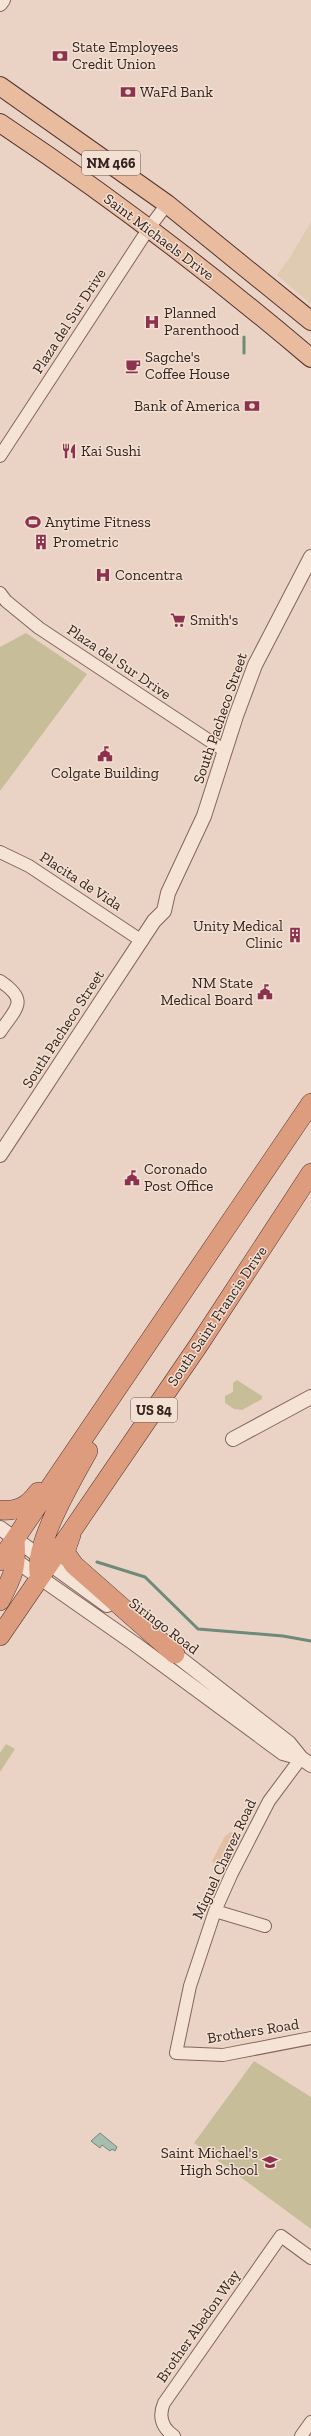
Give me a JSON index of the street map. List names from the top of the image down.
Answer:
{
  "streets": {
    "highway": ["South Saint Francis Drive", "US 84"],
    "main road": ["NM 466", "Saint Michaels Drive"],
    "street": [
      "Plaza del Sur Drive",
      "South Pacheco Street",
      "Placita de Vida",
      "Siringo Road",
      "Miguel Chavez Road",
      "Brothers Road",
      "Brother Abedon Way"
    ]
  },
  "crossings": [
    ["Saint Michaels Drive", "Plaza del Sur Drive"],
    ["Plaza del Sur Drive", "South Pacheco Street"],
    ["South Pacheco Street", "Placita de Vida"],
    ["South Saint Francis Drive", "Siringo Road"],
    ["US 84", "Siringo Road"],
    ["Siringo Road", "Miguel Chavez Road"],
    ["Miguel Chavez Road", "Brothers Road"]
  ],
  "places": {
    "bank": ["State Employees Credit Union", "WaFd Bank", "Bank of America"],
    "hospital": ["Planned Parenthood", "Concentra"],
    "cafe": ["Sagche's Coffee House"],
    "restaurant": ["Kai Sushi"],
    "sports": ["Anytime Fitness"],
    "building": ["Prometric", "Unity Medical Clinic"],
    "supermarket": ["Smith's"],
    "public building": ["Colgate Building", "NM State Medical Board", "Coronado Post Office"],
    "school or university": ["Saint Michael's High School"]
  }
}
